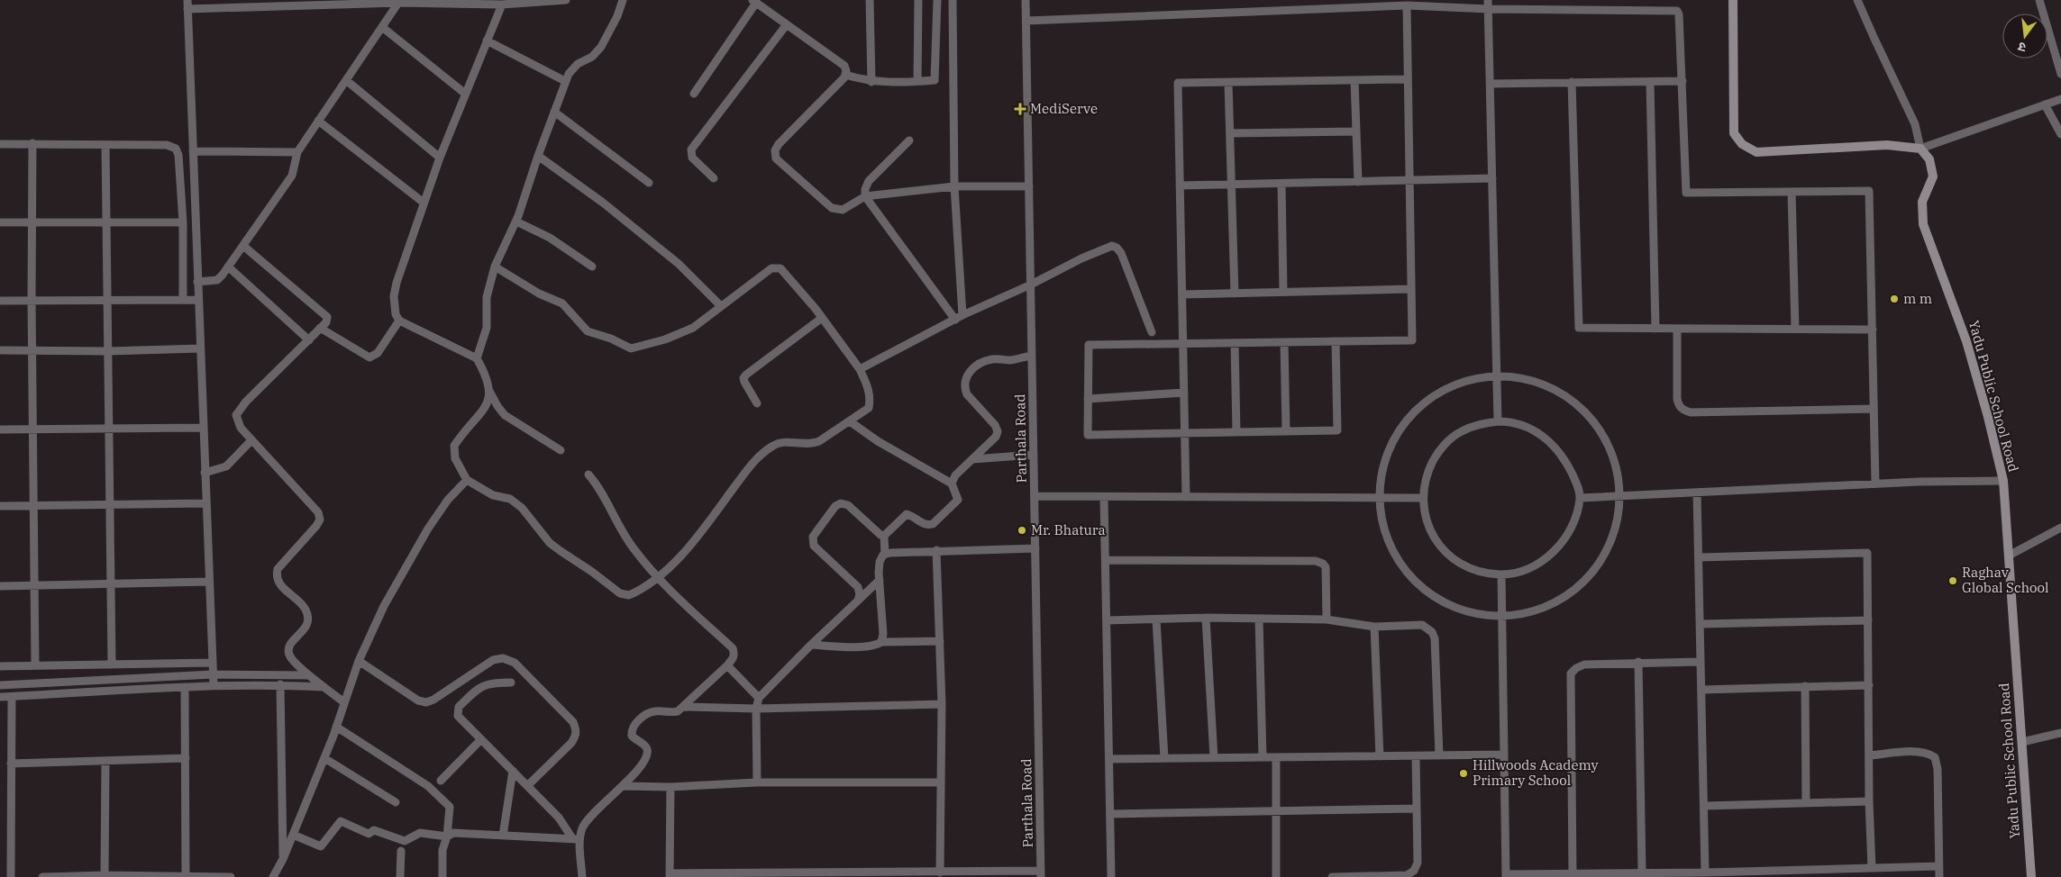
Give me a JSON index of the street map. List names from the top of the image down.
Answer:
{
  "streets": {
    "street": ["Yadu Public School Road", "Parthala Road"]
  },
  "places": {
    "health": ["MediServe"],
    "other": [
      "m m",
      "Mr. Bhatura",
      "Raghav Global School",
      "Hillwoods Academy Primary School"
    ]
  },
  "north": "bottom"
}
